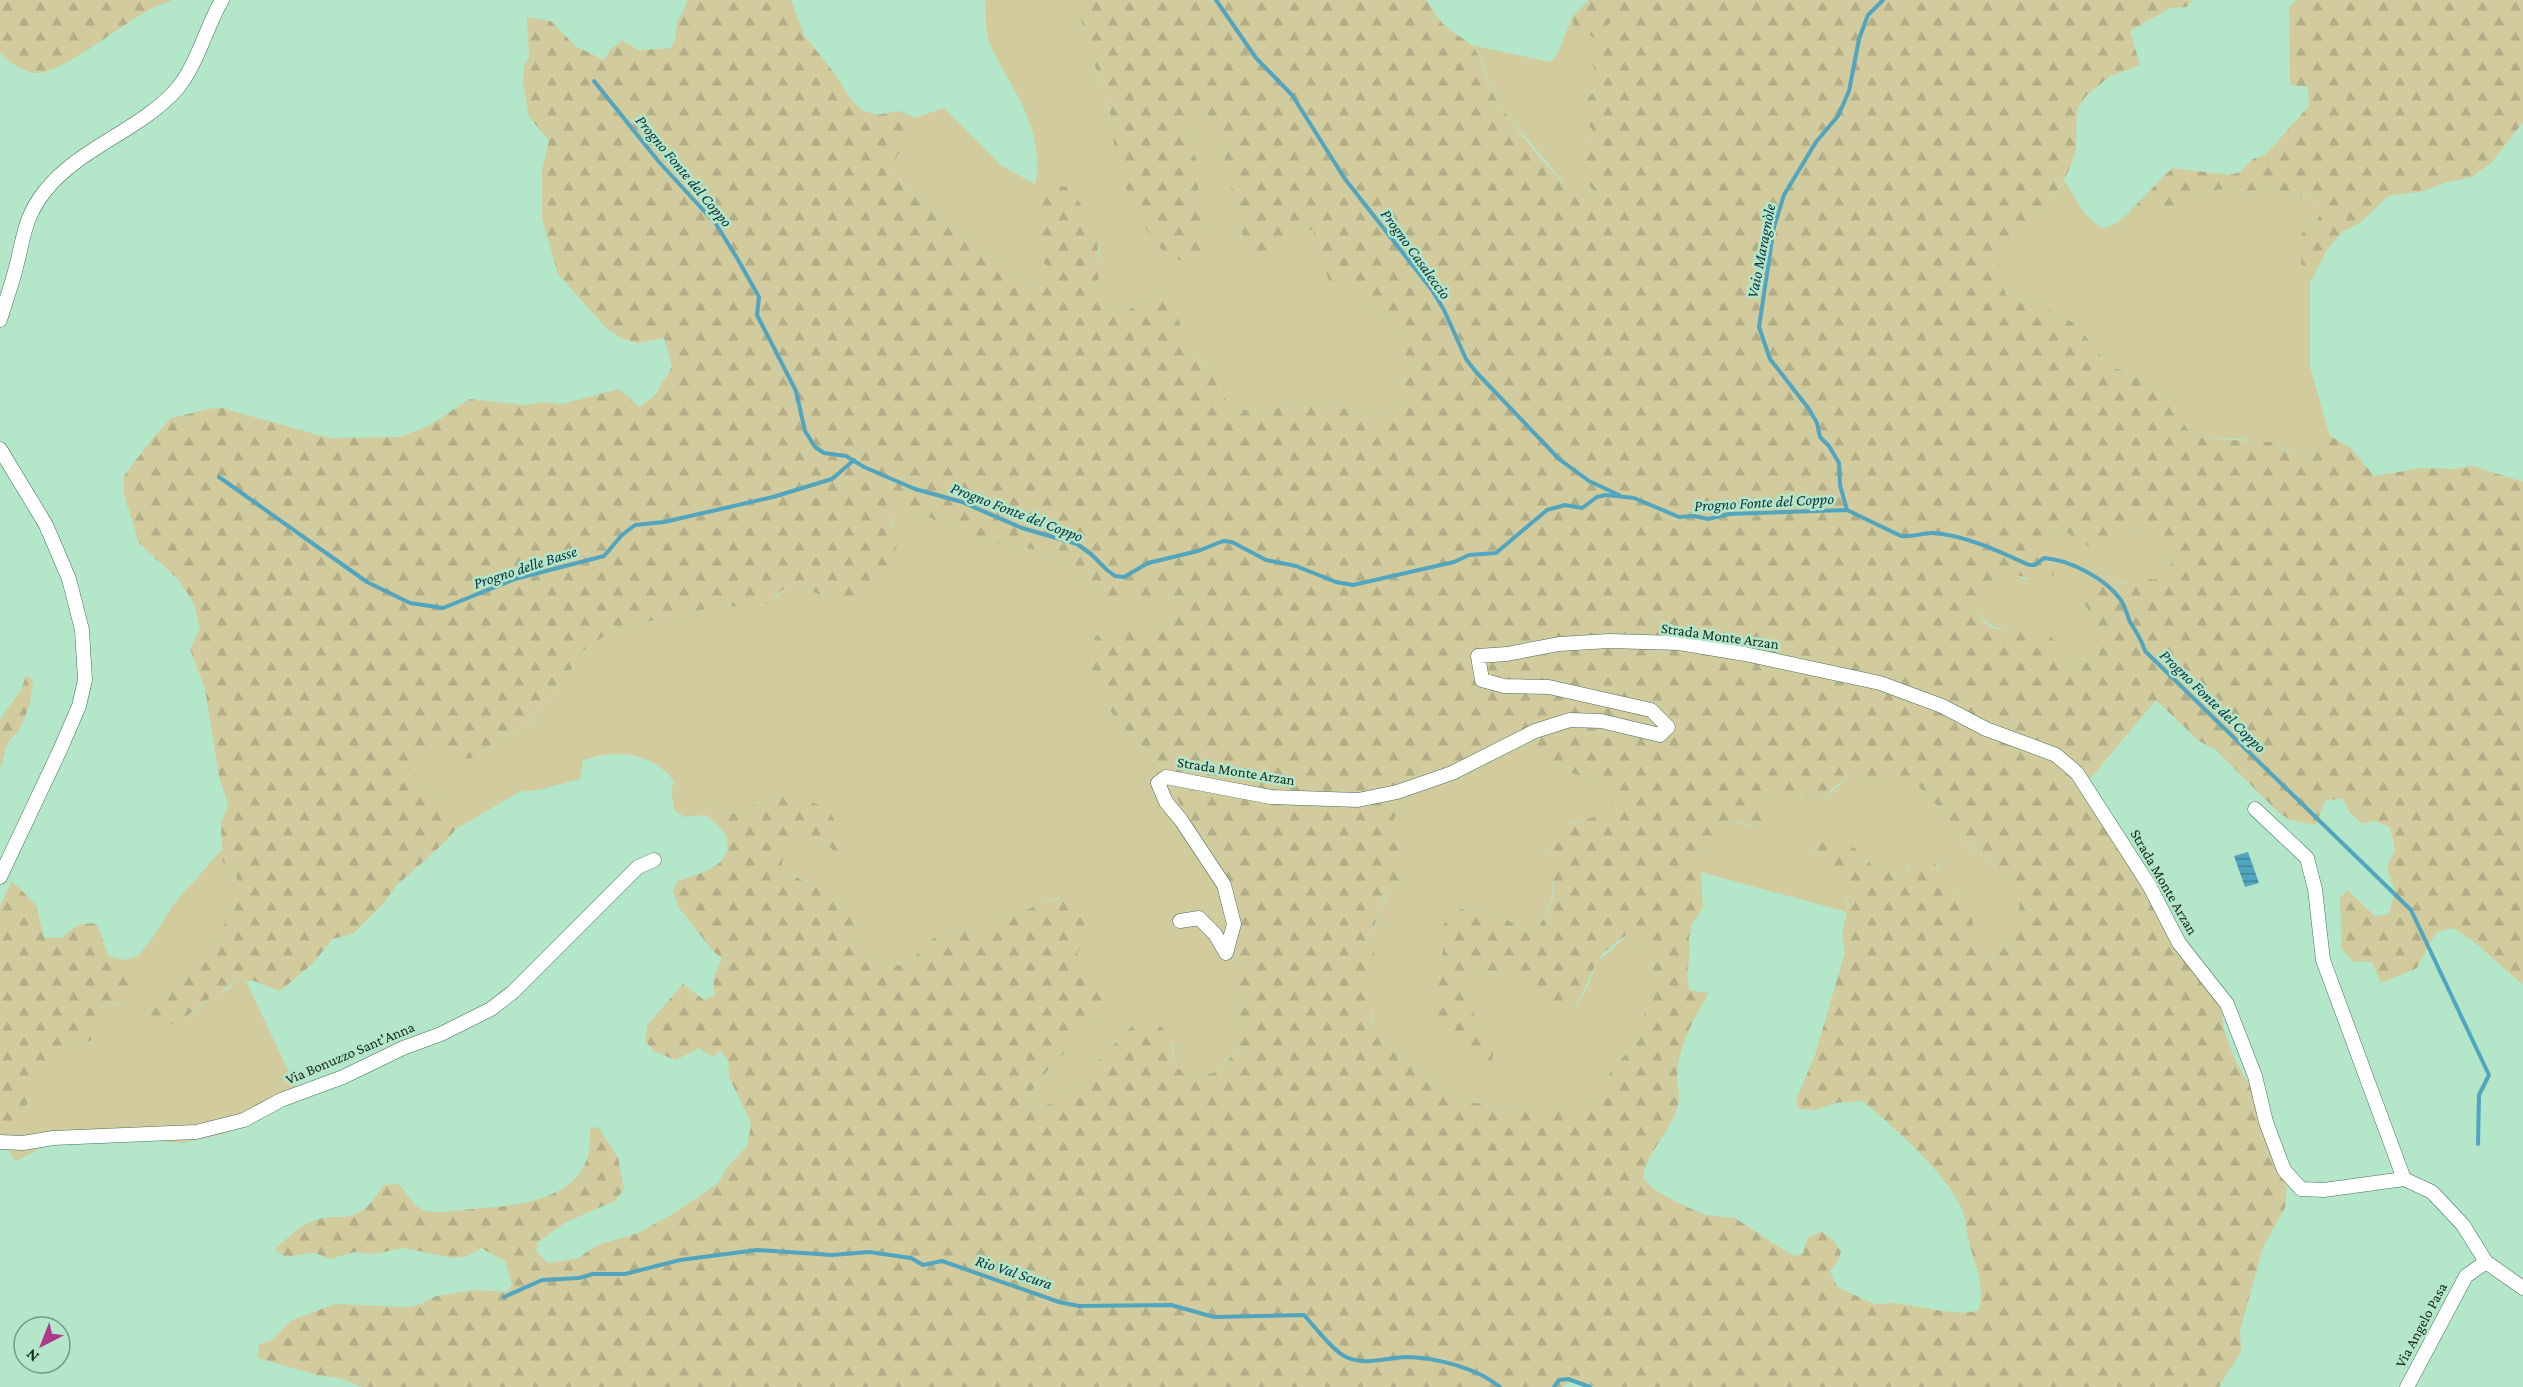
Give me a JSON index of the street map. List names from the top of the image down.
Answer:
{
  "streets": {
    "street": ["Strada Monte Arzan", "Via Bonuzzo Sant'Anna", "Via Angelo Pasa"]
  },
  "water": [
    "Progno Fonte del Coppo",
    "Vaio Maragnòle",
    "Progno Casaleccio",
    "Progno delle Basse",
    "Rio Val Scura"
  ],
  "north": "bottom left"
}
